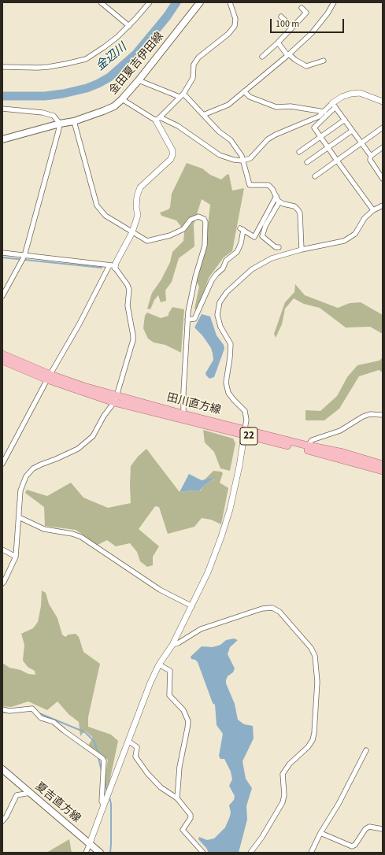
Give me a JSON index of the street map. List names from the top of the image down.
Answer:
{
  "streets": {
    "main road": [
      "金田夏吉伊田線",
      "田川直方線",
      "22",
      "夏吉直方線"
    ]
  },
  "water": ["金辺川"],
  "scale_bar": "100 m"
}
